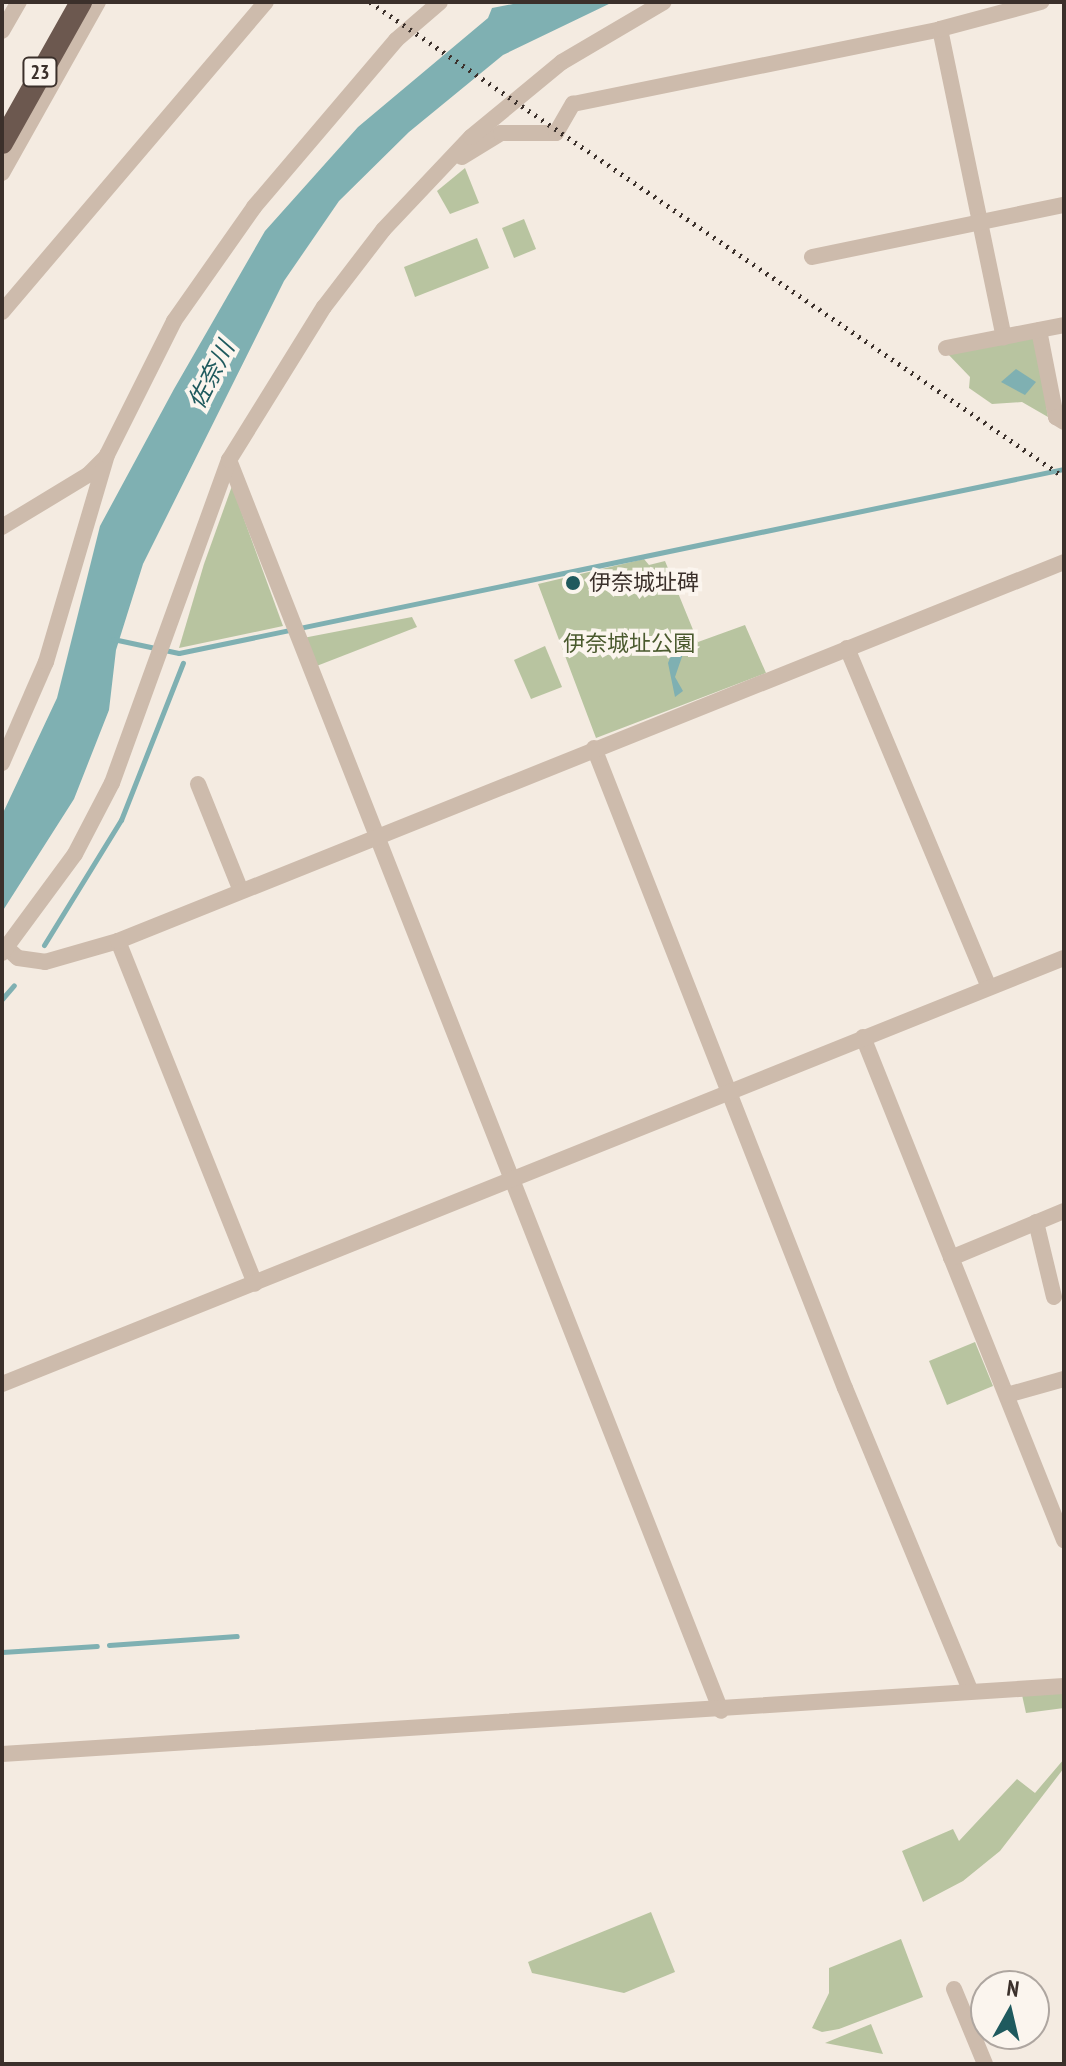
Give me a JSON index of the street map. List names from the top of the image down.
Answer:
{
  "streets": {
    "highway": ["23"]
  },
  "water": ["佐奈川"],
  "parks": ["伊奈城址公園"],
  "places": ["伊奈城址碑"],
  "north": "top"
}
